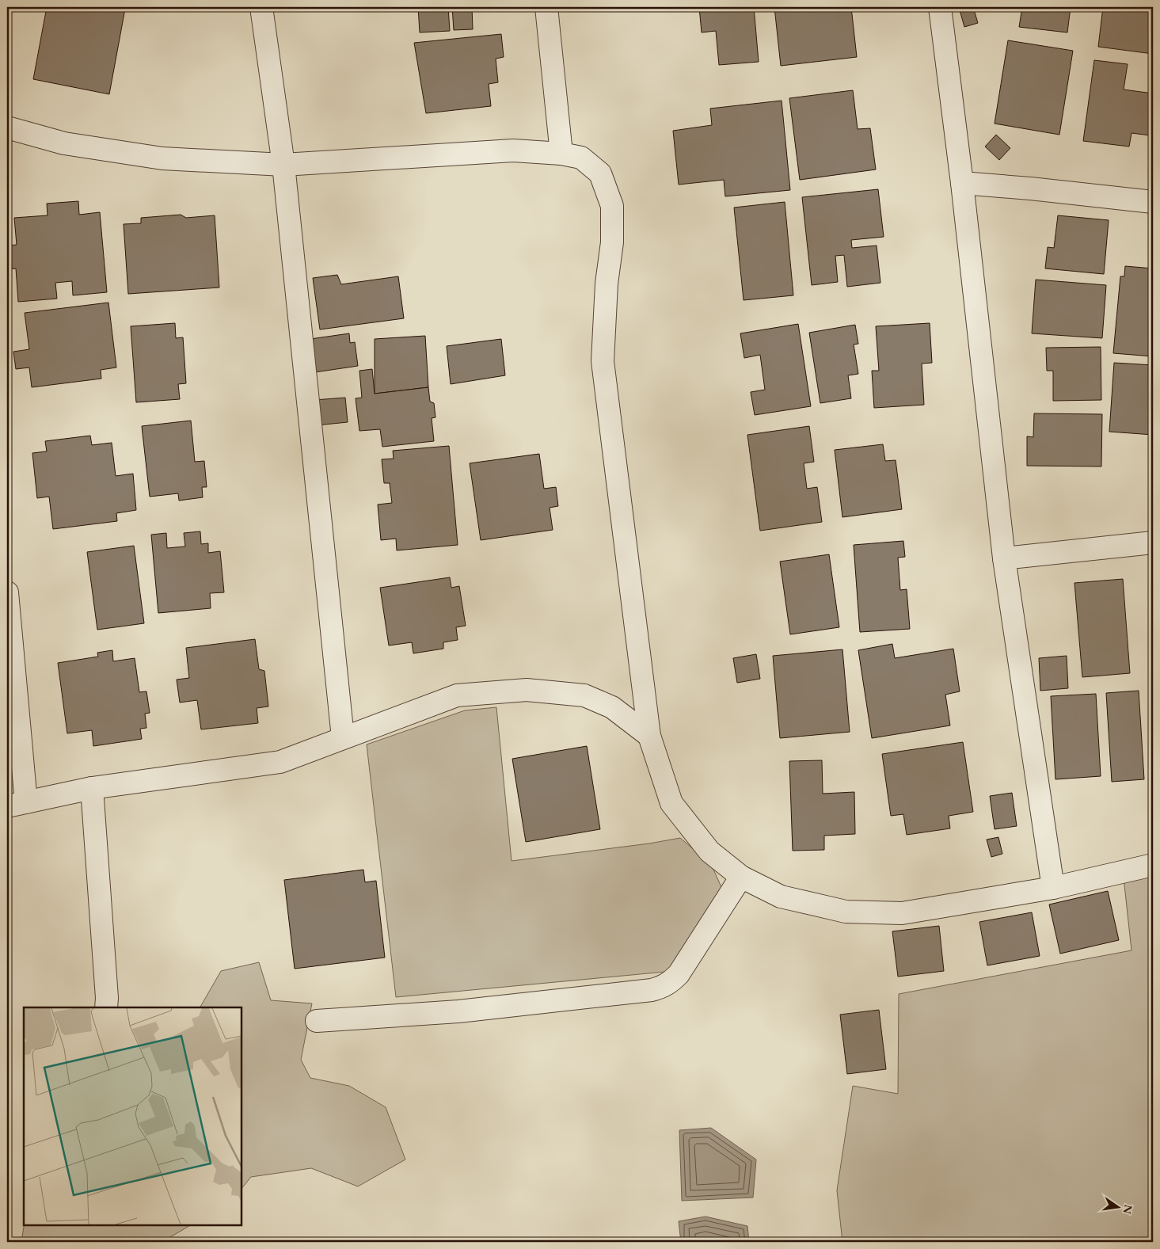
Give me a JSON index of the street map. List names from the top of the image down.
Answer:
{
  "north": "right"
}
